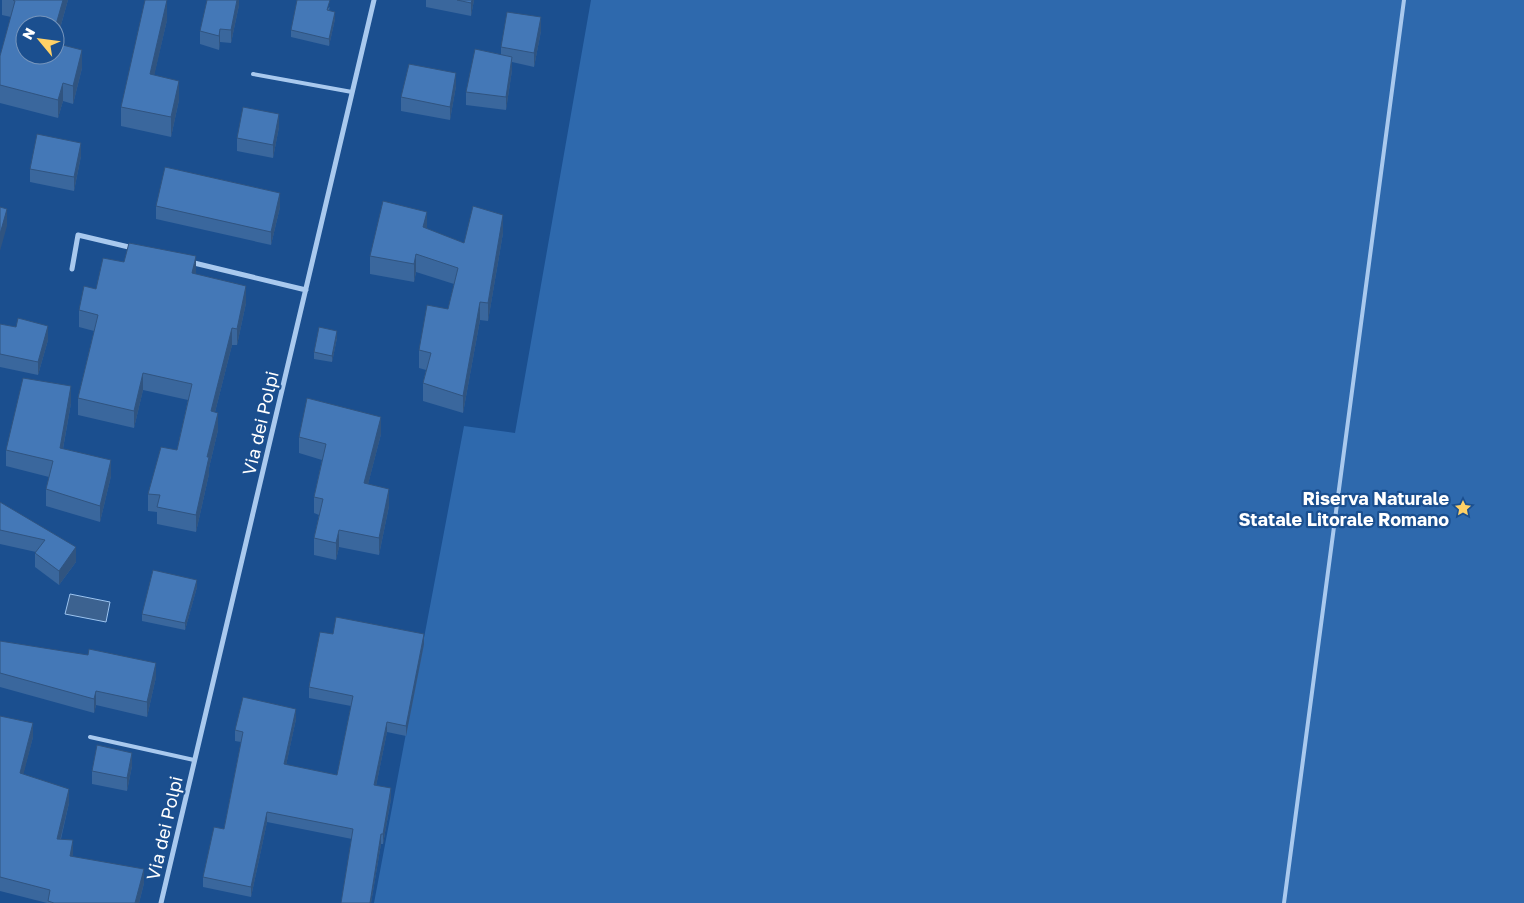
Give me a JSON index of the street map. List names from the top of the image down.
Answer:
{
  "streets": {
    "street": ["Via dei Polpi"]
  },
  "places": {
    "place": ["Riserva Naturale Statale Litorale Romano"]
  },
  "north": "top left"
}
